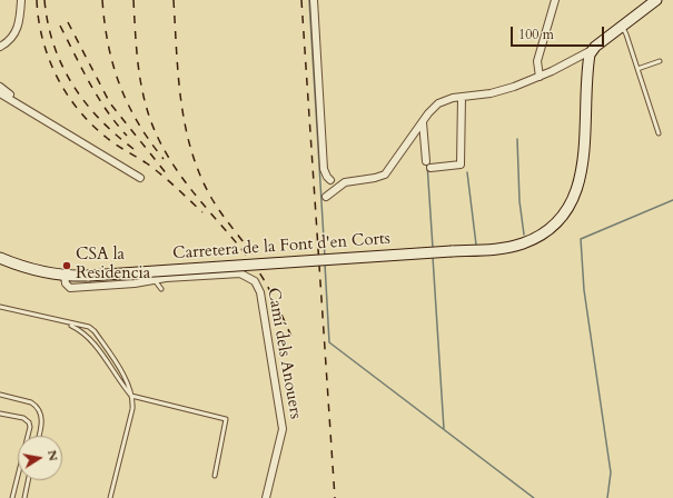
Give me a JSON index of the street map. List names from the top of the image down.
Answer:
{
  "streets": {
    "street": ["Carretera de la Font d'en Corts", "Camí dels Anouers"]
  },
  "crossings": [
    ["Carretera de la Font d'en Corts", "Camí dels Anouers"]
  ],
  "places": ["CSA la Residencia"],
  "scale_bar": "100 m",
  "north": "right"
}
